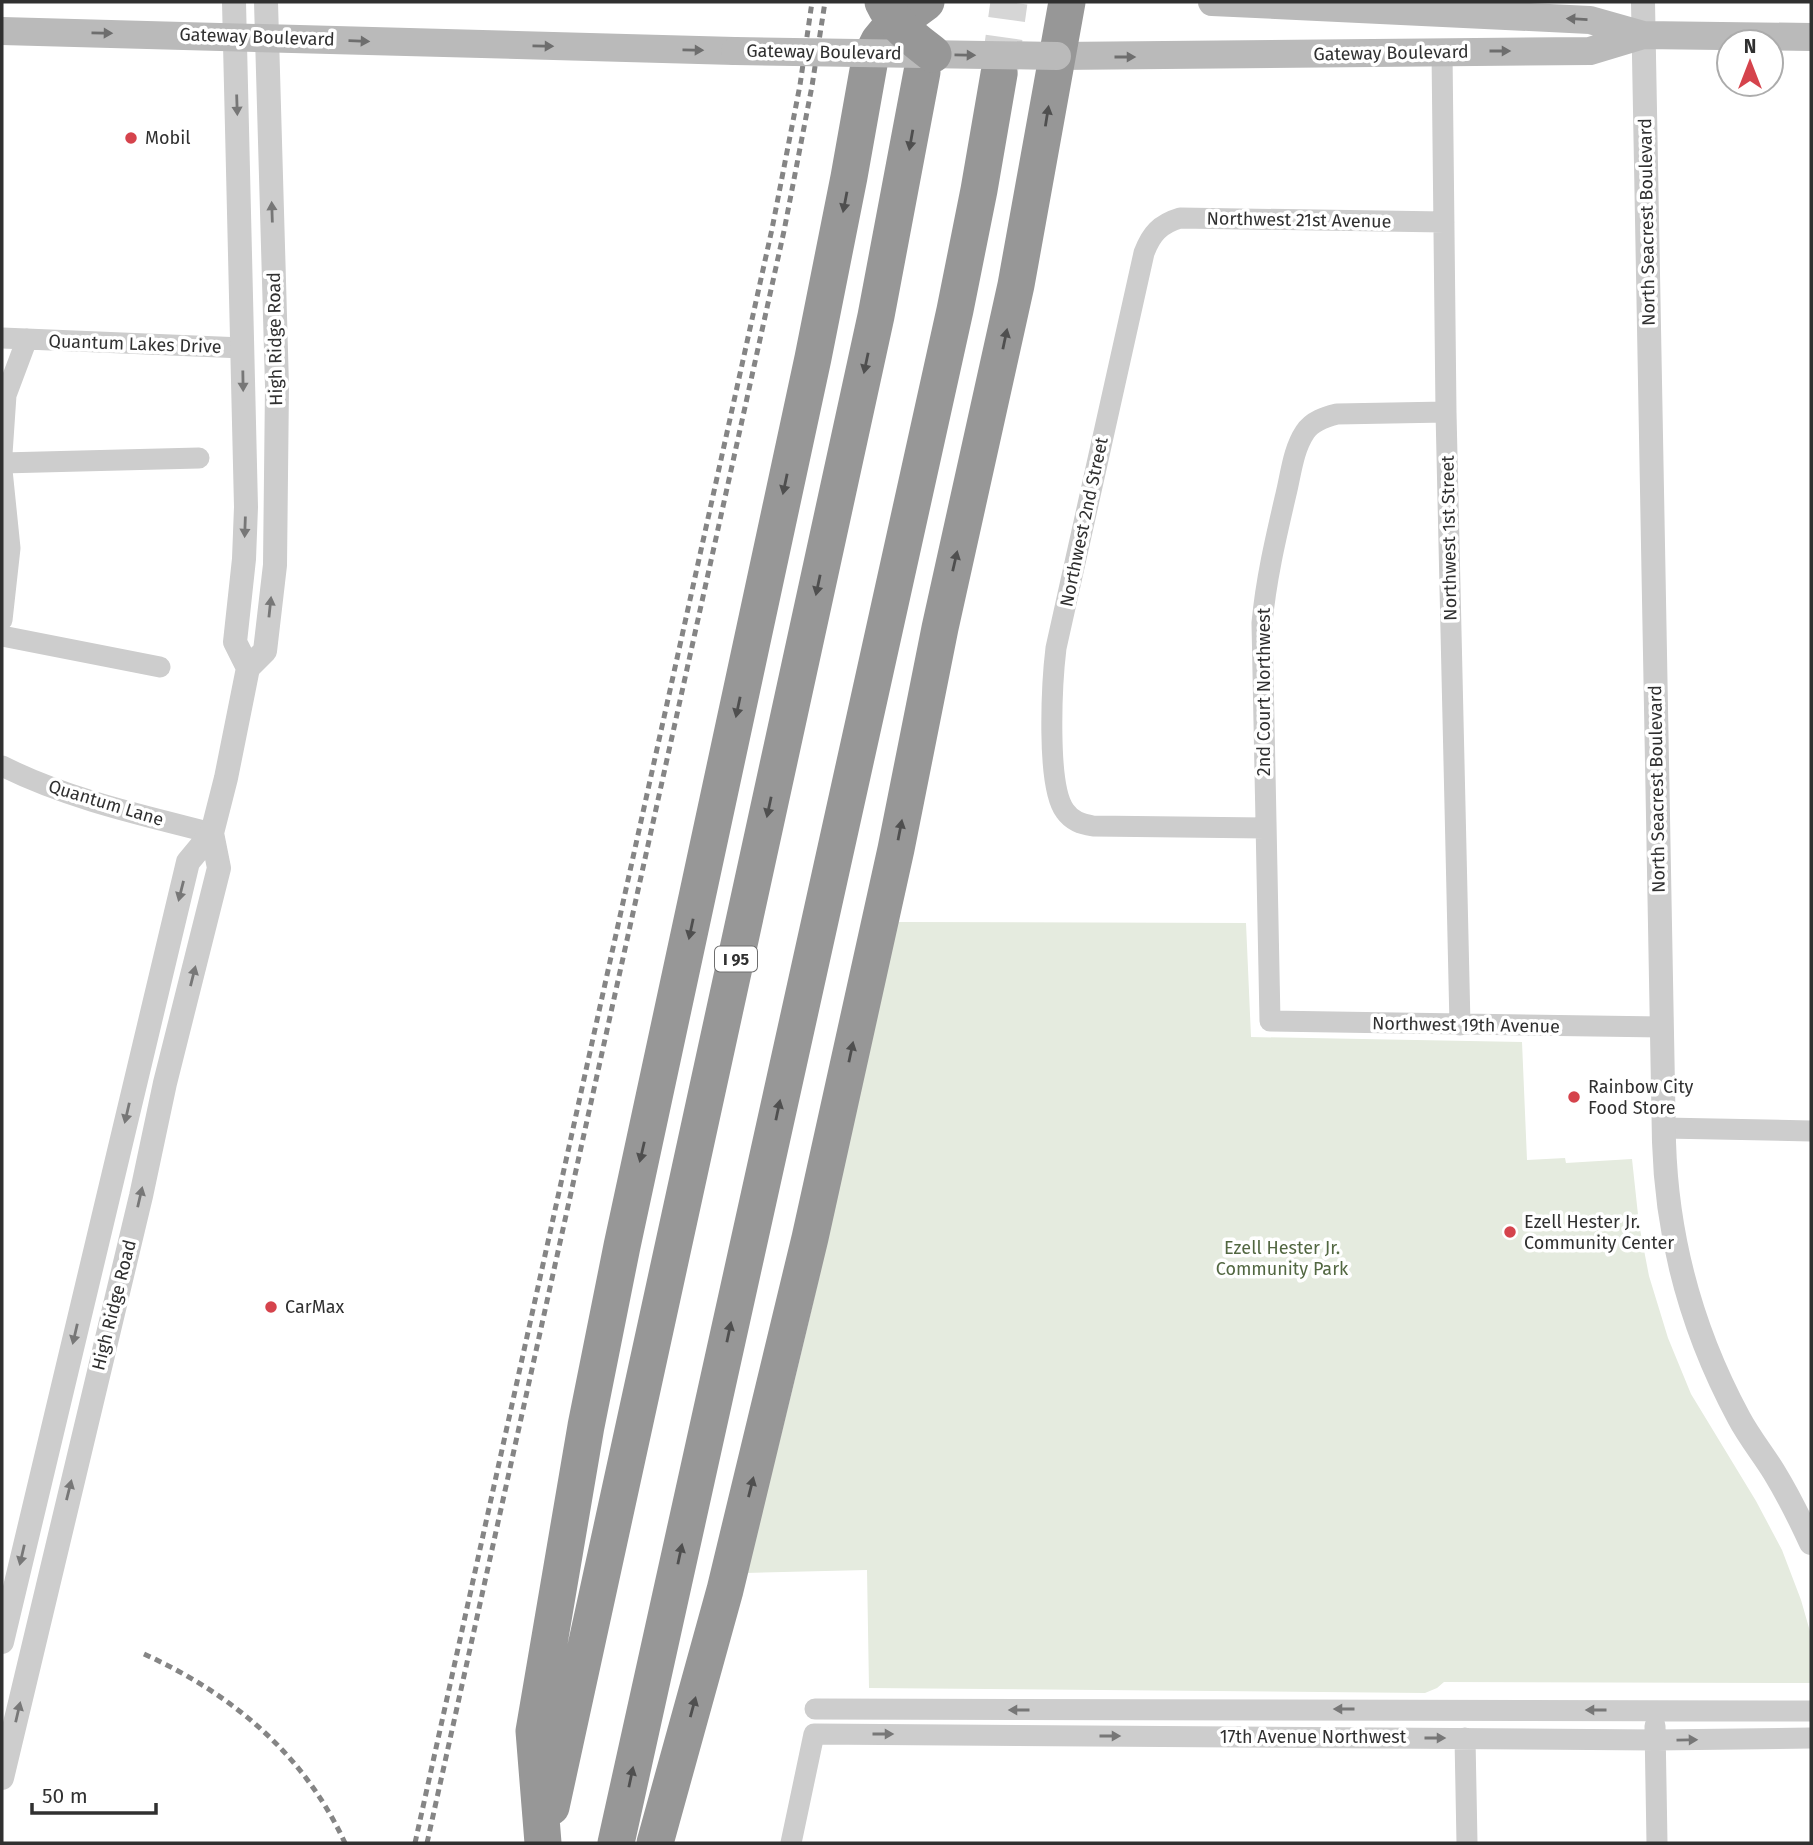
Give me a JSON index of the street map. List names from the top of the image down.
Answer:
{
  "streets": {
    "highway": ["I 95"],
    "main road": ["Gateway Boulevard"],
    "street": [
      "Northwest 21st Avenue",
      "North Seacrest Boulevard",
      "High Ridge Road",
      "Quantum Lakes Drive",
      "Northwest 2nd Street",
      "Northwest 1st Street",
      "2nd Court Northwest",
      "Quantum Lane",
      "Northwest 19th Avenue",
      "17th Avenue Northwest"
    ]
  },
  "crossings": [
    ["Gateway Boulevard", "North Seacrest Boulevard"],
    ["Gateway Boulevard", "High Ridge Road"],
    ["Gateway Boulevard", "Northwest 1st Street"],
    ["Gateway Boulevard", "I 95"],
    ["Northwest 21st Avenue", "Northwest 2nd Street"],
    ["Northwest 21st Avenue", "Northwest 1st Street"],
    ["North Seacrest Boulevard", "Northwest 19th Avenue"],
    ["High Ridge Road", "Quantum Lakes Drive"],
    ["High Ridge Road", "Quantum Lane"],
    ["Northwest 2nd Street", "2nd Court Northwest"],
    ["Northwest 1st Street", "2nd Court Northwest"],
    ["Northwest 1st Street", "Northwest 19th Avenue"],
    ["2nd Court Northwest", "Northwest 19th Avenue"]
  ],
  "parks": ["Ezell Hester Jr. Community Park"],
  "places": [
    "Mobil",
    "Rainbow City Food Store",
    "Ezell Hester Jr. Community Center",
    "CarMax"
  ],
  "scale_bar": "50 m",
  "north": "top"
}
